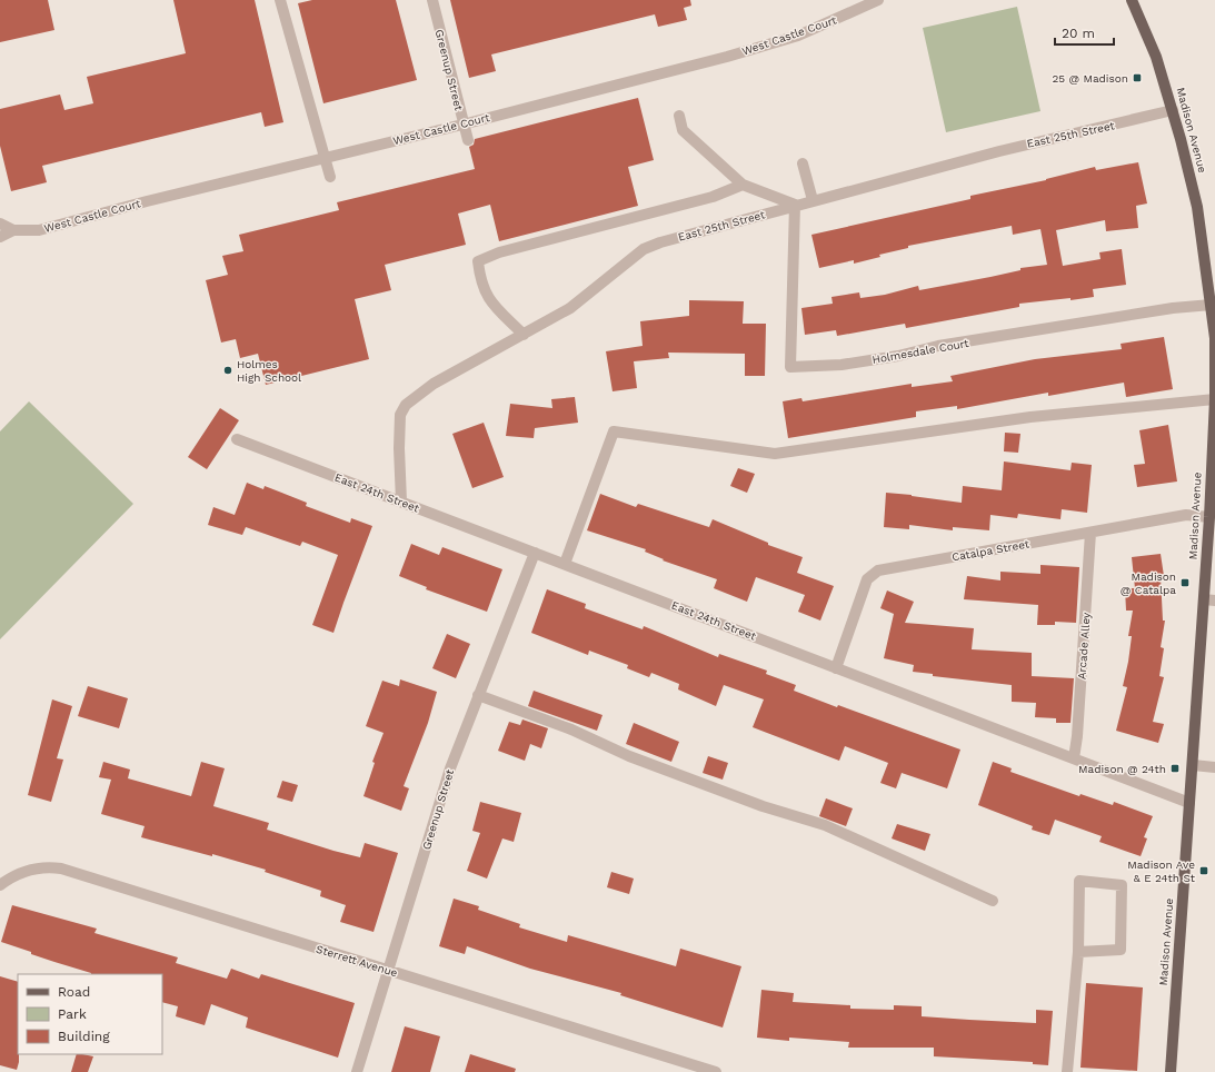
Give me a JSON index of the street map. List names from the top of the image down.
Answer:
{
  "streets": {
    "main road": ["Madison Avenue"],
    "street": [
      "West Castle Court",
      "Greenup Street",
      "East 25th Street",
      "Holmesdale Court",
      "East 24th Street",
      "Catalpa Street",
      "Arcade Alley",
      "Sterrett Avenue"
    ]
  },
  "crossings": [
    ["West Castle Court", "Greenup Street"],
    ["Greenup Street", "East 24th Street"],
    ["Greenup Street", "Sterrett Avenue"],
    ["Madison Avenue", "East 25th Street"],
    ["Madison Avenue", "Holmesdale Court"],
    ["Madison Avenue", "East 24th Street"],
    ["Madison Avenue", "Catalpa Street"],
    ["East 25th Street", "Holmesdale Court"],
    ["East 25th Street", "East 24th Street"],
    ["East 24th Street", "Catalpa Street"],
    ["East 24th Street", "Arcade Alley"],
    ["Catalpa Street", "Arcade Alley"]
  ],
  "places": {
    "transit": [
      "25 @ Madison",
      "Madison @ Catalpa",
      "Madison @ 24th",
      "Madison Ave & E 24th St"
    ],
    "other": ["Holmes High School"]
  },
  "legend": ["Road", "Park", "Building"],
  "scale_bar": "20 m"
}
